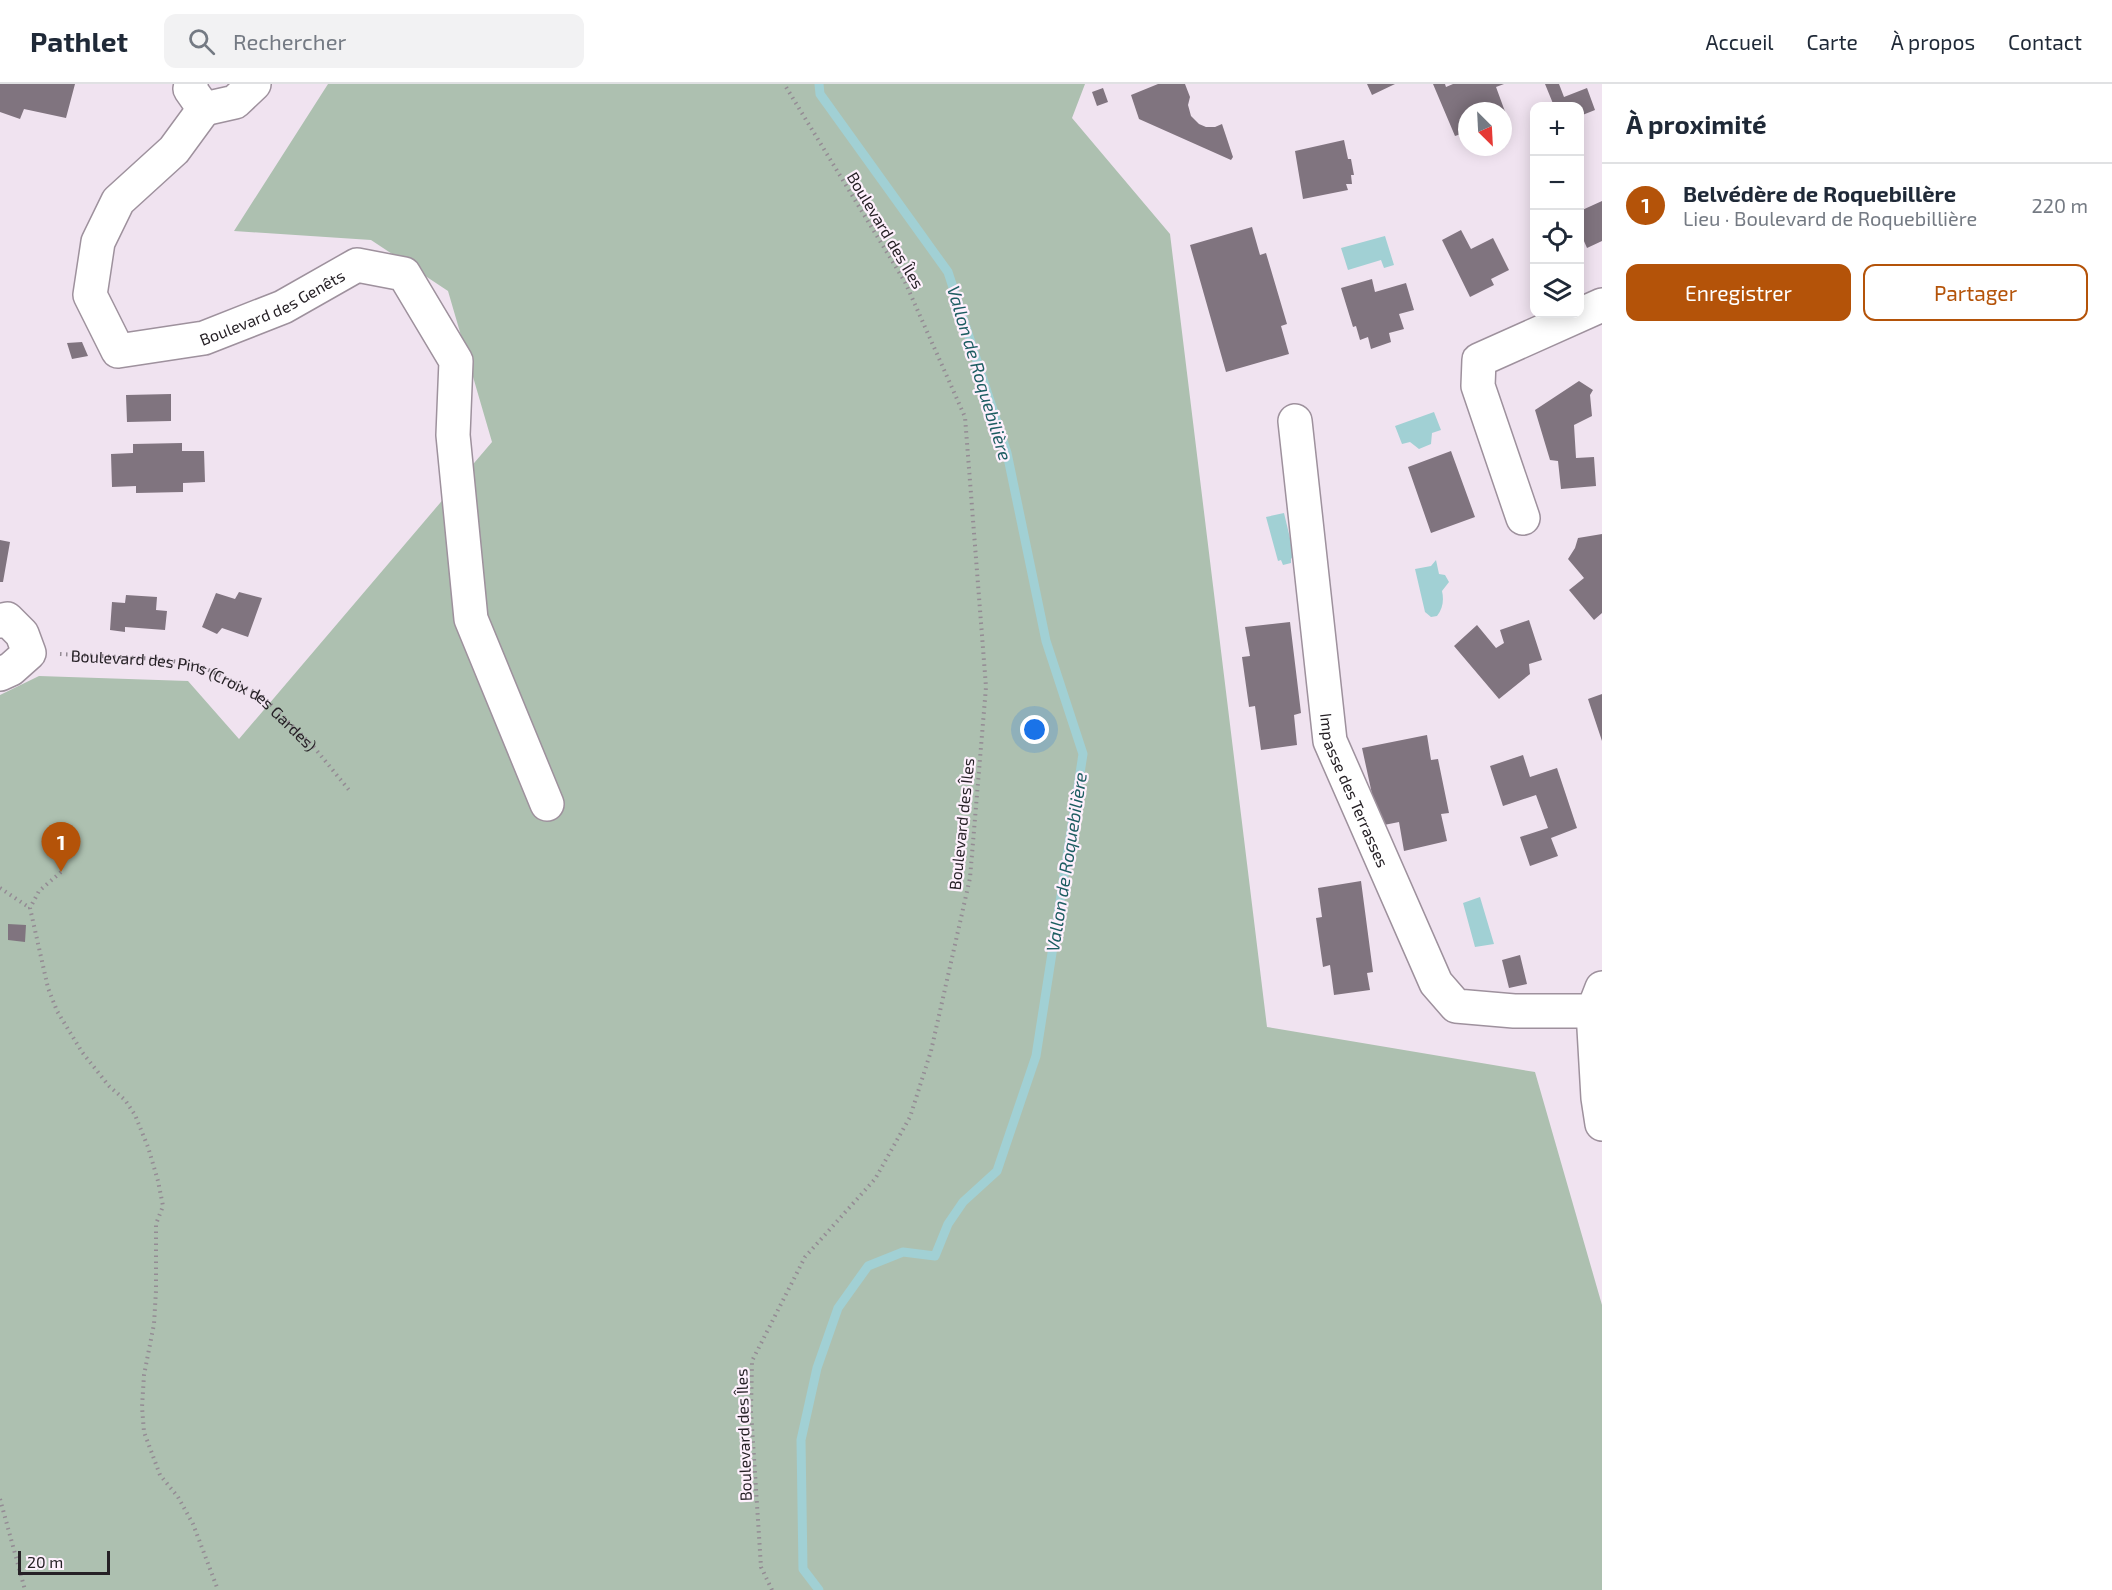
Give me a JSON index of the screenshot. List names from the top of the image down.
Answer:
{
  "streets": {
    "street": ["Boulevard des Genêts", "Impasse des Terrasses"],
    "path": ["Boulevard des Îles", "Boulevard des Pins (Croix des Gardes)"]
  },
  "water": ["Vallon de Roquebilière"],
  "scale_bar": "20 m",
  "north": "bottom right",
  "page": {
    "header": "Pathlet",
    "search": "Rechercher",
    "nav": [
      "Accueil",
      "Carte",
      "À propos",
      "Contact"
    ],
    "heading": "À proximité",
    "map_buttons": ["+", "−"],
    "list": [
      {
        "mark": "1",
        "name": "Belvédère de Roquebillère",
        "note": "Lieu · Boulevard de Roquebillière",
        "value": "220 m"
      }
    ],
    "buttons": ["Enregistrer", "Partager"],
    "pins": "1",
    "scale": "20 m"
  }
}
